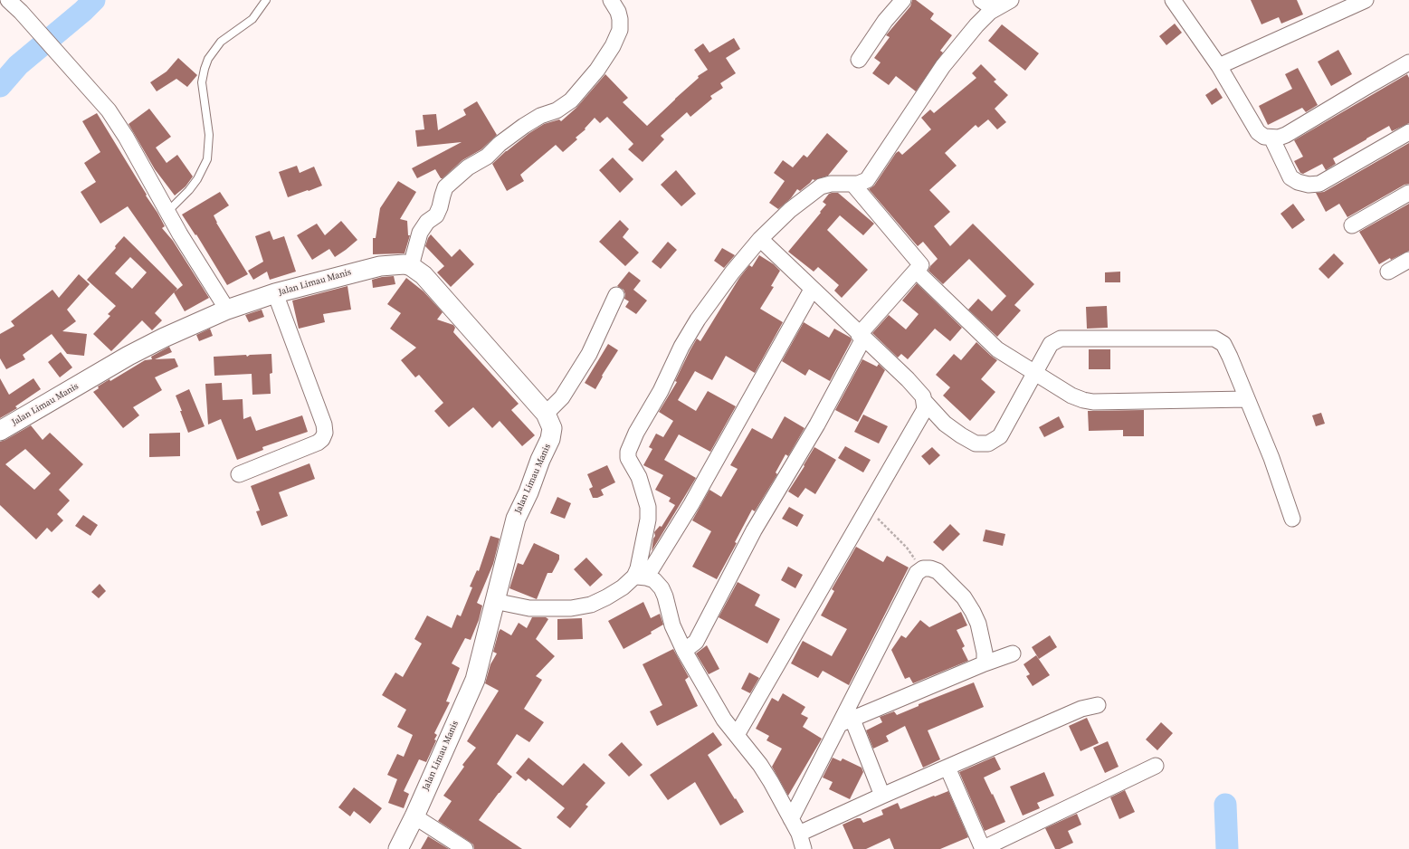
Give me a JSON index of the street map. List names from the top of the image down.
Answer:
{
  "streets": {
    "street": ["Jalan Limau Manis"]
  }
}
